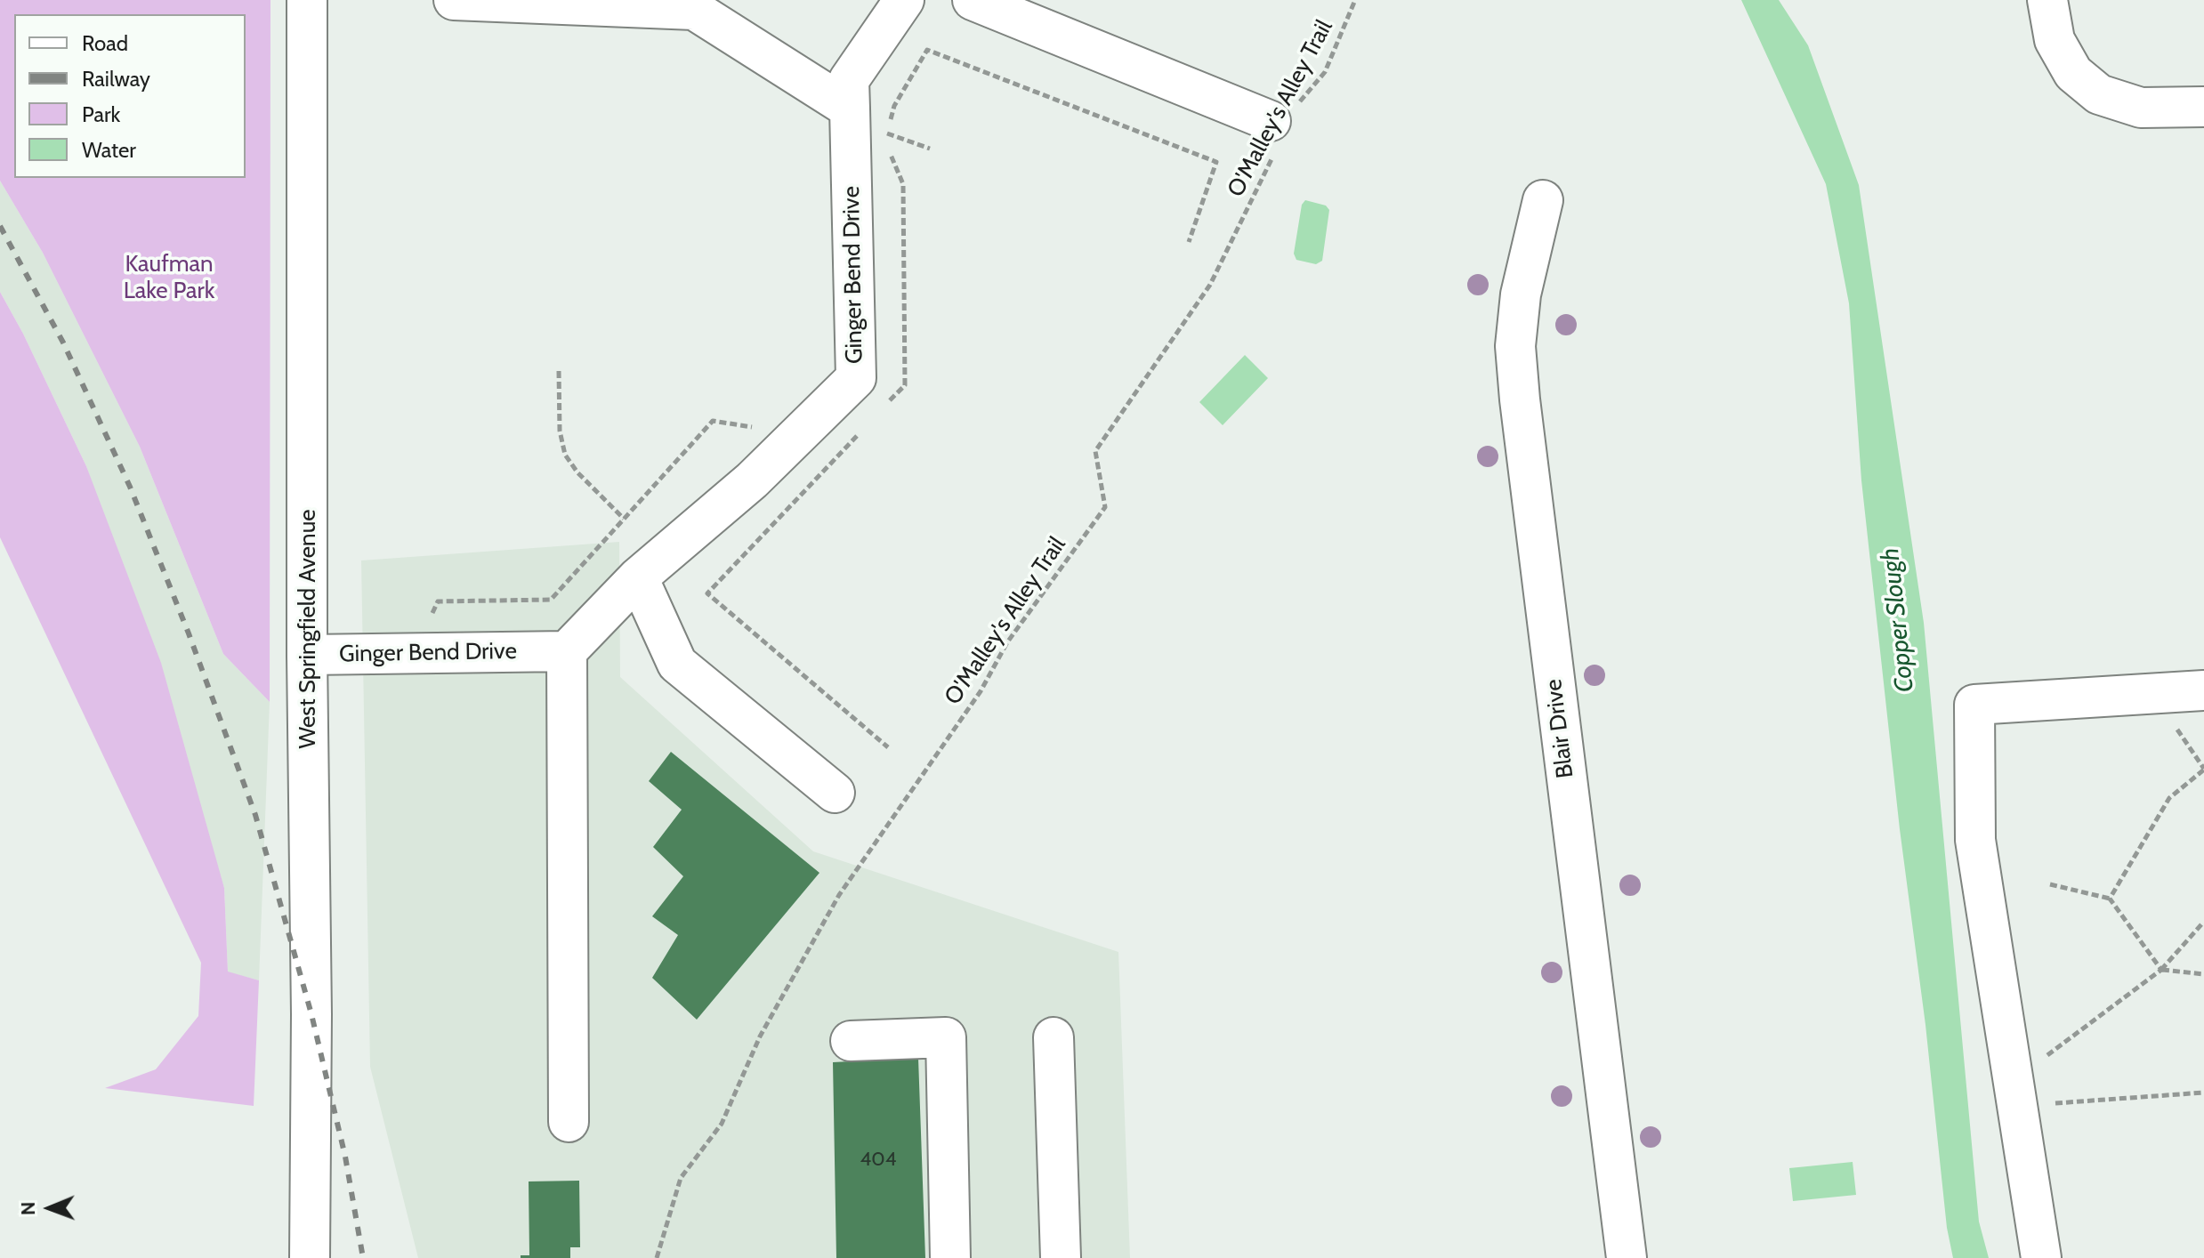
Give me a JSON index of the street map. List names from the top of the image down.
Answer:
{
  "streets": {
    "street": ["Ginger Bend Drive", "West Springfield Avenue", "Blair Drive"],
    "path": ["O'Malley's Alley Trail"]
  },
  "crossings": [
    ["Ginger Bend Drive", "West Springfield Avenue"]
  ],
  "water": ["Copper Slough"],
  "parks": ["Kaufman Lake Park"],
  "house_numbers": ["404"],
  "legend": [
    "Road",
    "Railway",
    "Park",
    "Water"
  ],
  "north": "left"
}
